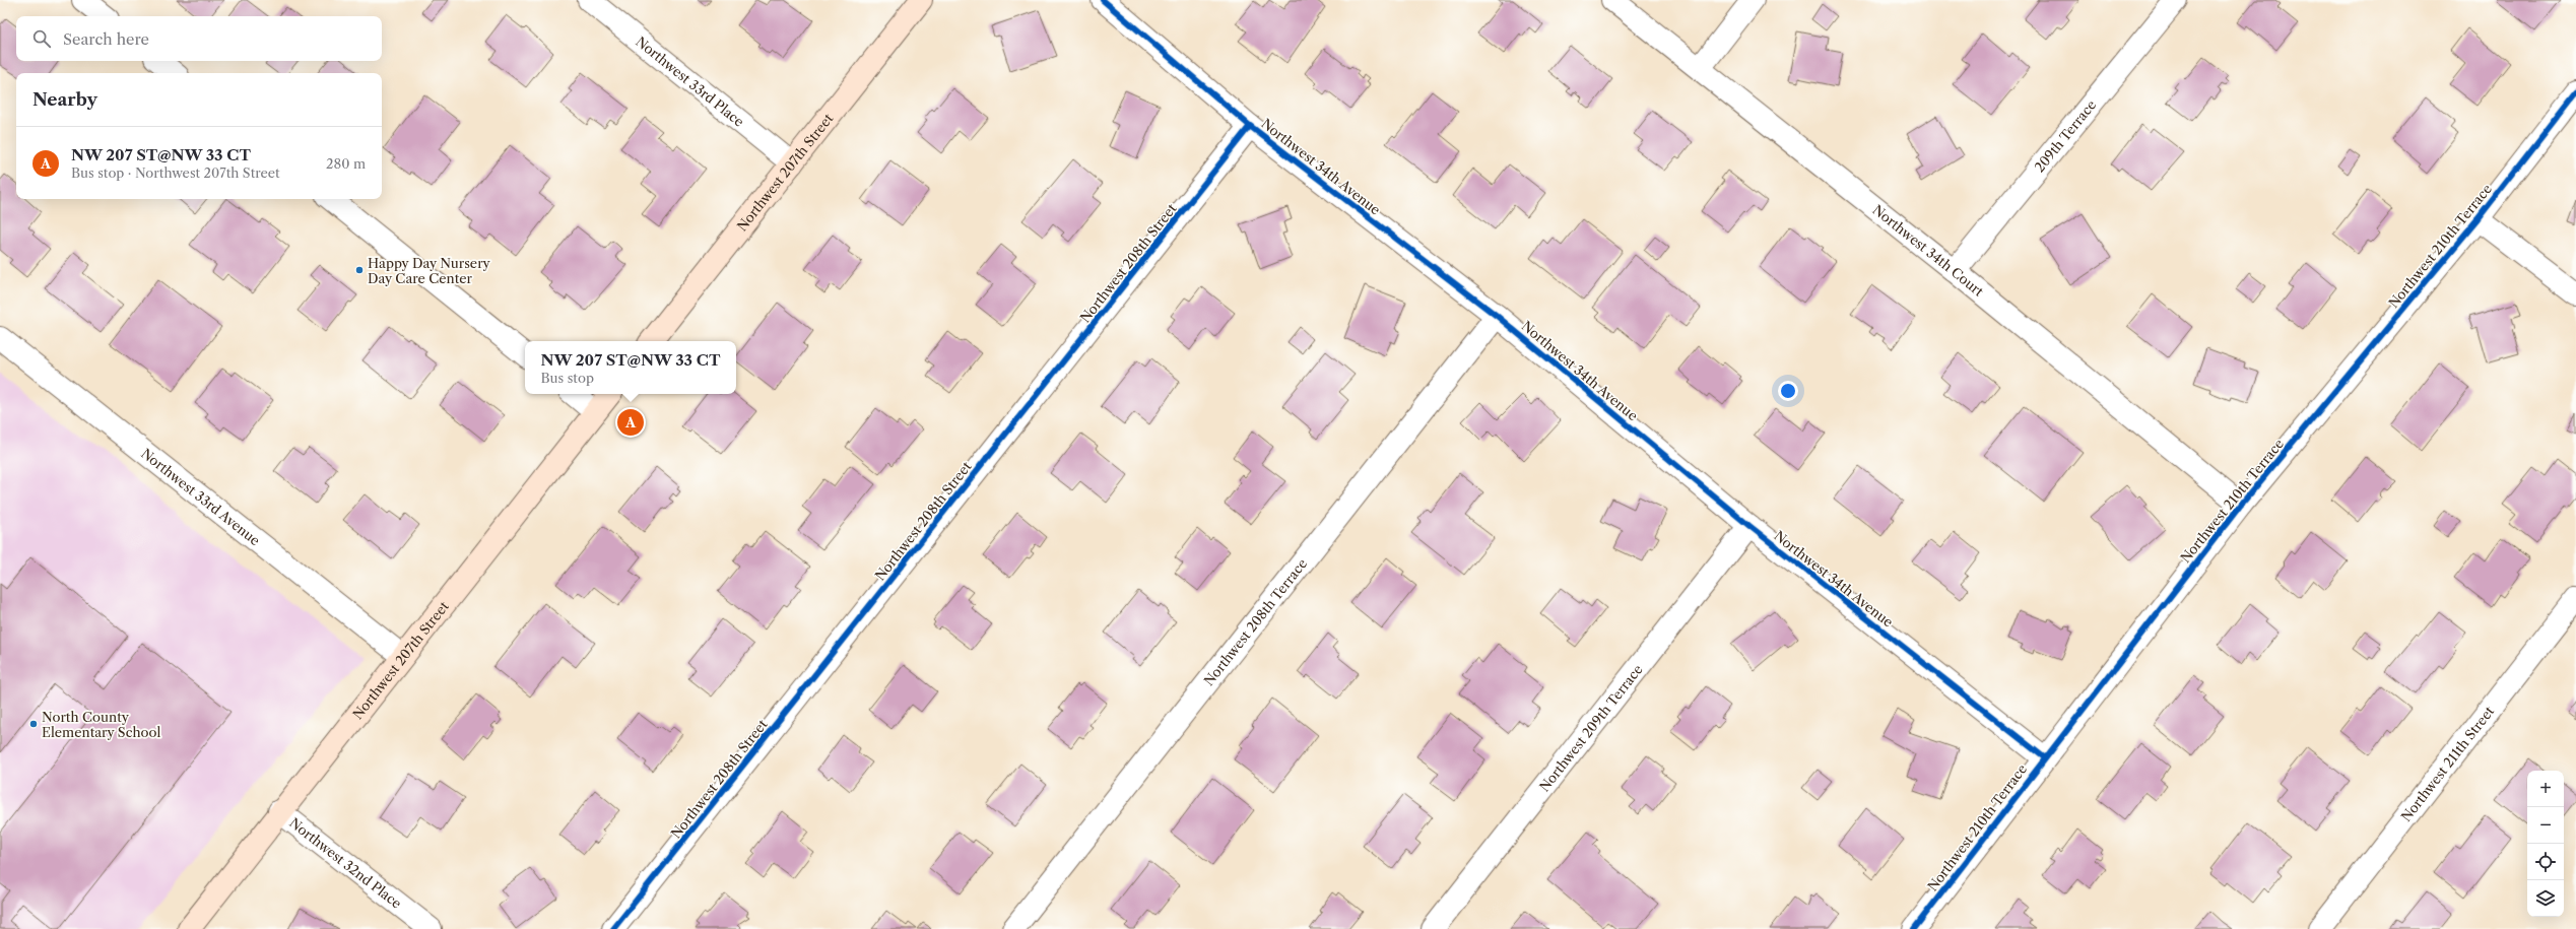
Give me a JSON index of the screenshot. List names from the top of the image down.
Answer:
{
  "streets": {
    "street": [
      "Northwest 33rd Place",
      "209th Terrace",
      "Northwest 34th Avenue",
      "Northwest 207th Street",
      "Northwest 210th Terrace",
      "Northwest 34th Court",
      "Northwest 208th Street",
      "Northwest 33rd Avenue",
      "Northwest 208th Terrace",
      "Northwest 209th Terrace",
      "Northwest 211th Street",
      "Northwest 32nd Place"
    ]
  },
  "crossings": [
    ["Northwest 33rd Place", "Northwest 207th Street"],
    ["209th Terrace", "Northwest 34th Court"],
    ["Northwest 34th Avenue", "Northwest 210th Terrace"],
    ["Northwest 34th Avenue", "Northwest 208th Street"],
    ["Northwest 34th Avenue", "Northwest 208th Terrace"],
    ["Northwest 34th Avenue", "Northwest 209th Terrace"],
    ["Northwest 207th Street", "Northwest 33rd Avenue"],
    ["Northwest 207th Street", "Northwest 32nd Place"],
    ["Northwest 210th Terrace", "Northwest 34th Court"]
  ],
  "places": ["Happy Day Nursery Day Care Center", "North County Elementary School"],
  "page": {
    "search": "Search here",
    "heading": "Nearby",
    "list": [
      {
        "mark": "A",
        "name": "NW 207 ST@NW 33 CT",
        "note": "Bus stop · Northwest 207th Street",
        "value": "280 m"
      }
    ],
    "popup": ["NW 207 ST@NW 33 CT", "Bus stop"],
    "pins": "A",
    "map_buttons": ["+", "−"]
  }
}
